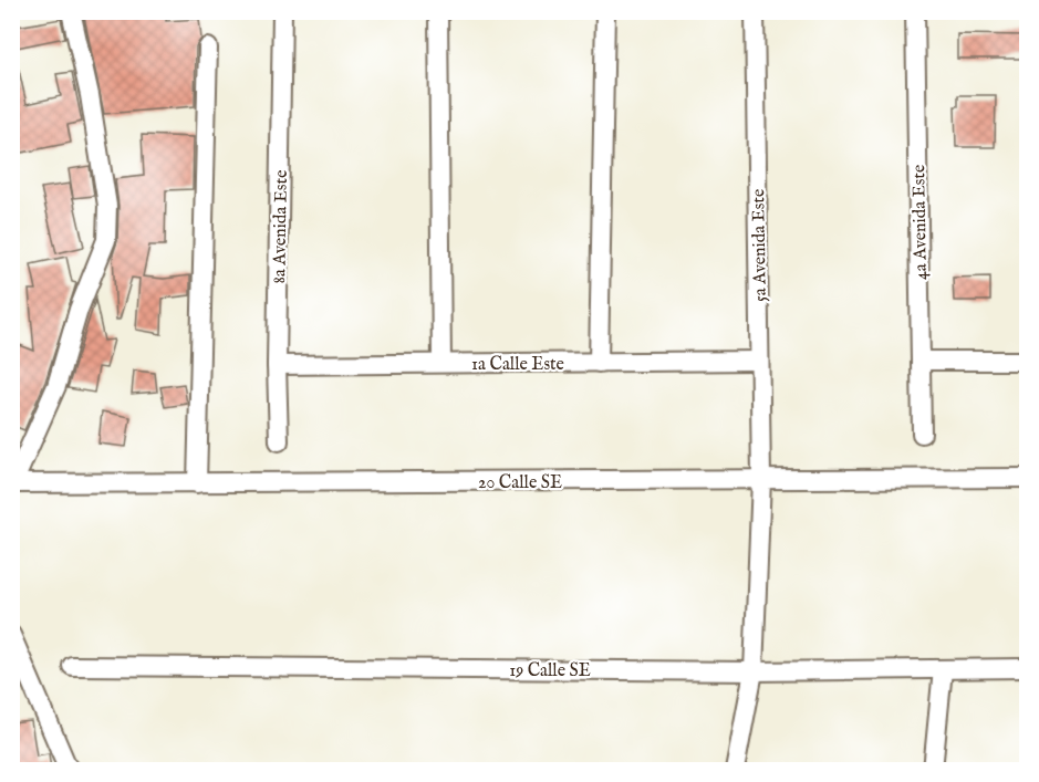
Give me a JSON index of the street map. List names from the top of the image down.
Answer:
{
  "streets": {
    "street": [
      "4a Avenida Este",
      "8a Avenida Este",
      "5a Avenida Este",
      "1a Calle Este",
      "20 Calle SE",
      "19 Calle SE"
    ]
  },
  "crossings": [
    ["8a Avenida Este", "1a Calle Este"],
    ["5a Avenida Este", "1a Calle Este"],
    ["5a Avenida Este", "20 Calle SE"],
    ["5a Avenida Este", "19 Calle SE"]
  ]
}
